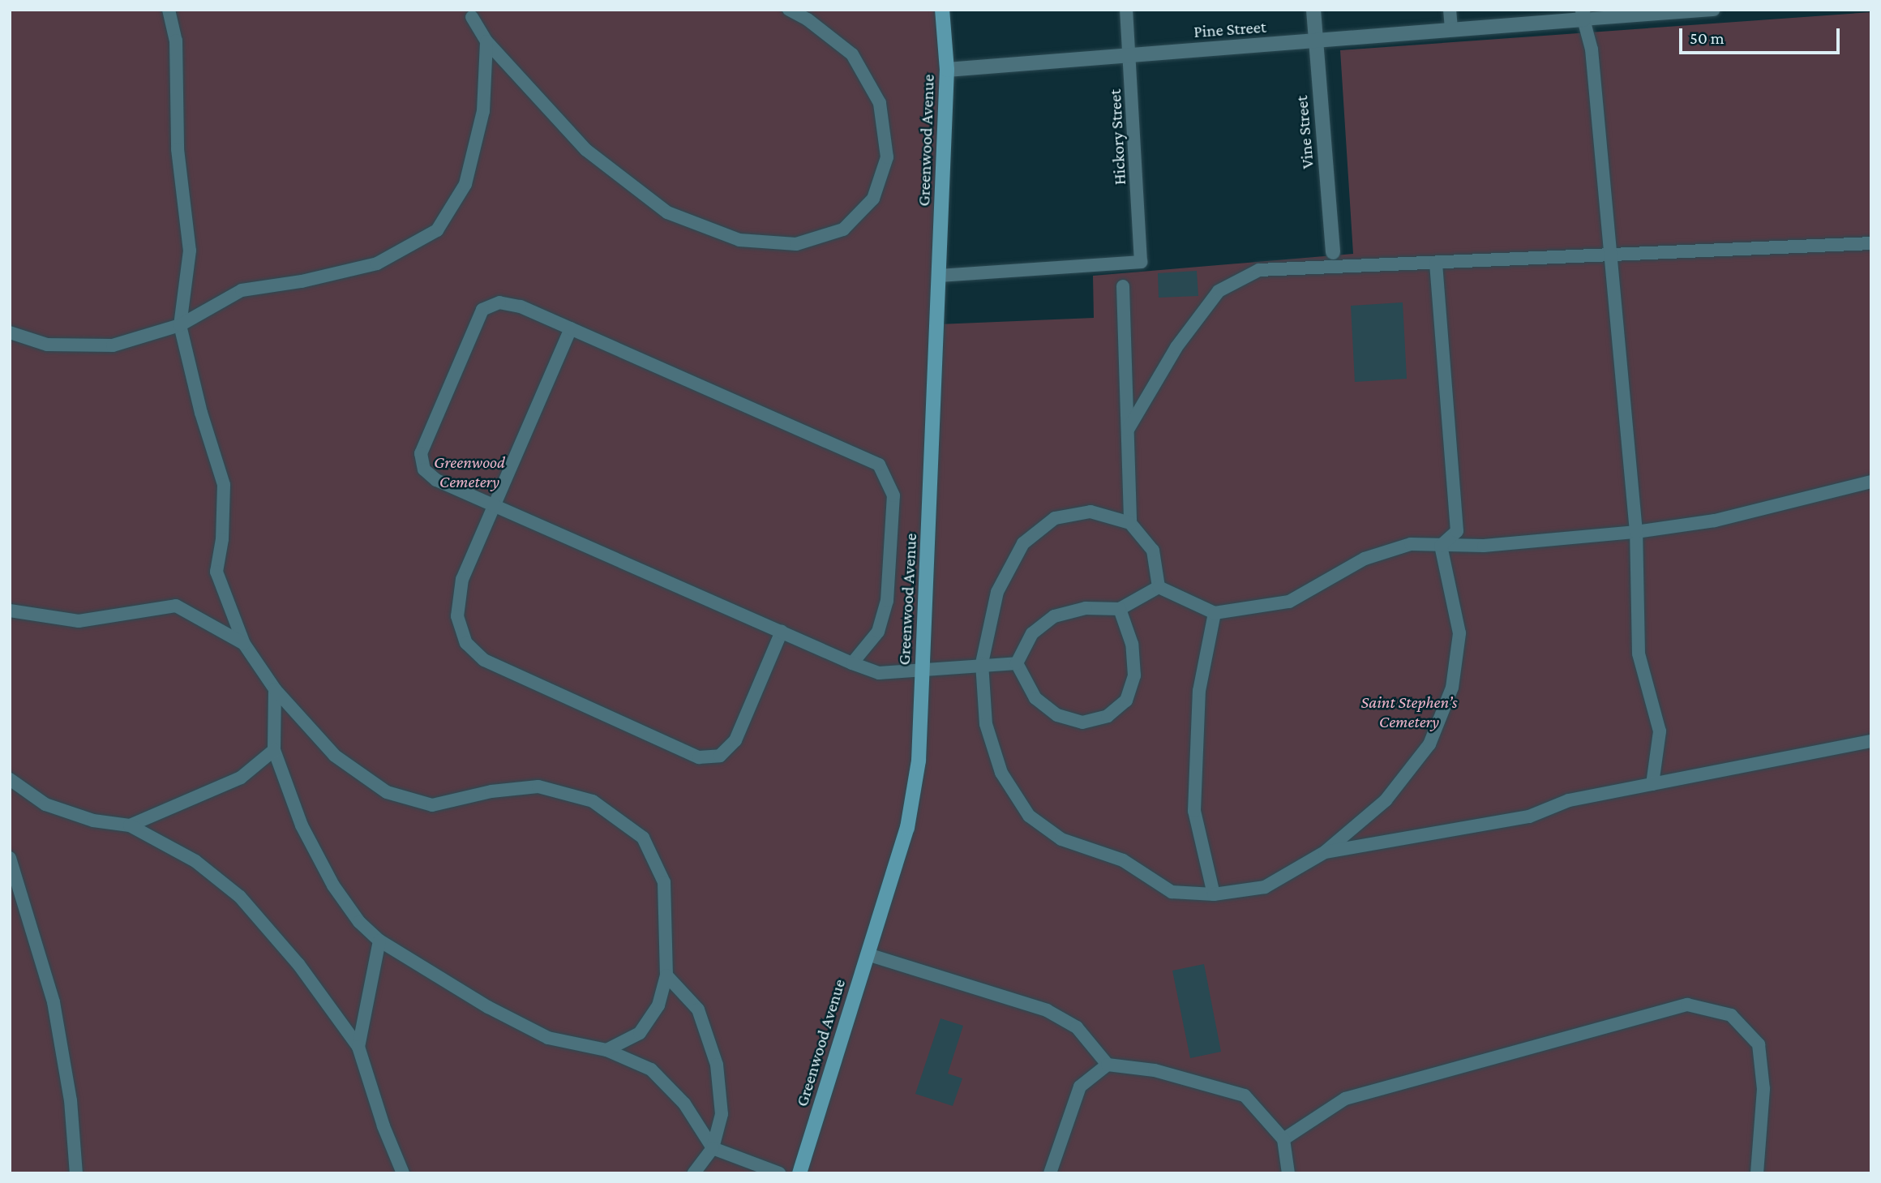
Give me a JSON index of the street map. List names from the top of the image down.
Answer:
{
  "streets": {
    "street": ["Pine Street", "Vine Street", "Greenwood Avenue"],
    "lane": ["Hickory Street"]
  },
  "crossings": [
    ["Pine Street", "Vine Street"],
    ["Pine Street", "Hickory Street"],
    ["Pine Street", "Greenwood Avenue"],
    ["Hickory Street", "Greenwood Avenue"]
  ],
  "parks": ["Greenwood Cemetery", "Saint Stephen’s Cemetery"],
  "scale_bar": "50 m"
}
